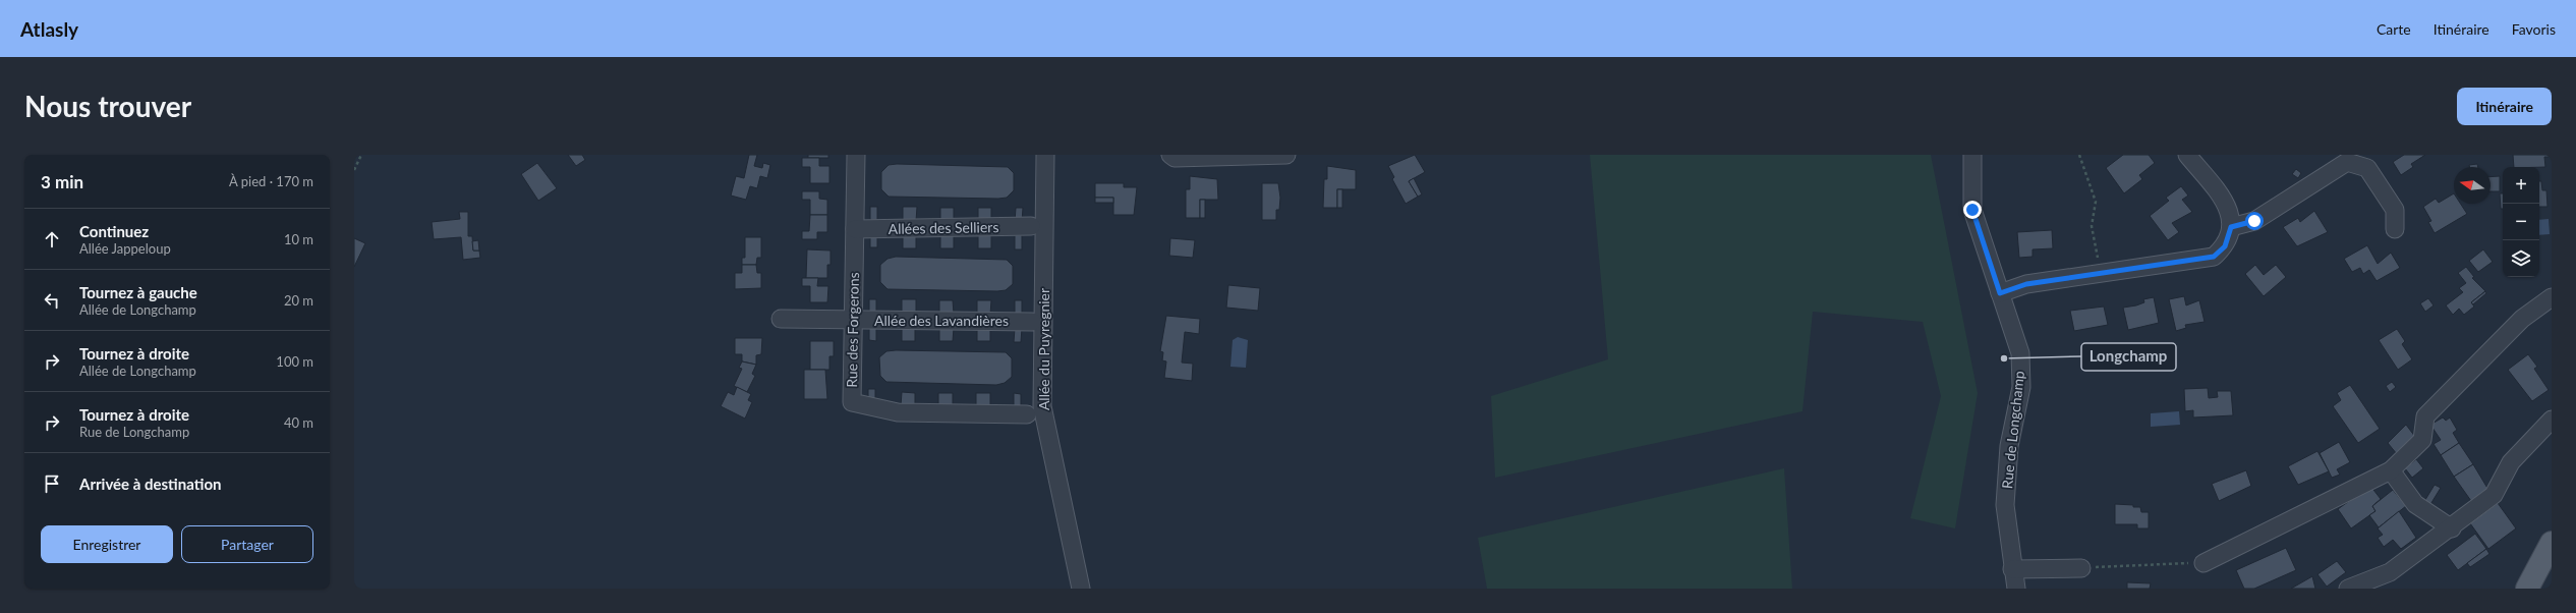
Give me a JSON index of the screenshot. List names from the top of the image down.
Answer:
{
  "streets": {
    "street": [
      "Allées des Selliers",
      "Allée des Lavandières",
      "Rue des Forgerons",
      "Allée du Puyregnier",
      "Rue de Longchamp"
    ]
  },
  "crossings": [
    ["Allées des Selliers", "Rue des Forgerons"],
    ["Allée des Lavandières", "Rue des Forgerons"]
  ],
  "places": ["Longchamp"],
  "north": "left",
  "page": {
    "header": "Atlasly",
    "nav": ["Carte", "Itinéraire", "Favoris"],
    "buttons": [
      "Itinéraire",
      ["Enregistrer", "Partager"]
    ],
    "title": "Nous trouver",
    "heading": ["3 min", "À pied · 170 m"],
    "map_buttons": ["+", "−"],
    "list": [
      ["Continuez", "Allée Jappeloup", "10 m"],
      ["Tournez à gauche", "Allée de Longchamp", "20 m"],
      ["Tournez à droite", "Allée de Longchamp", "100 m"],
      ["Tournez à droite", "Rue de Longchamp", "40 m"],
      "Arrivée à destination"
    ]
  }
}
